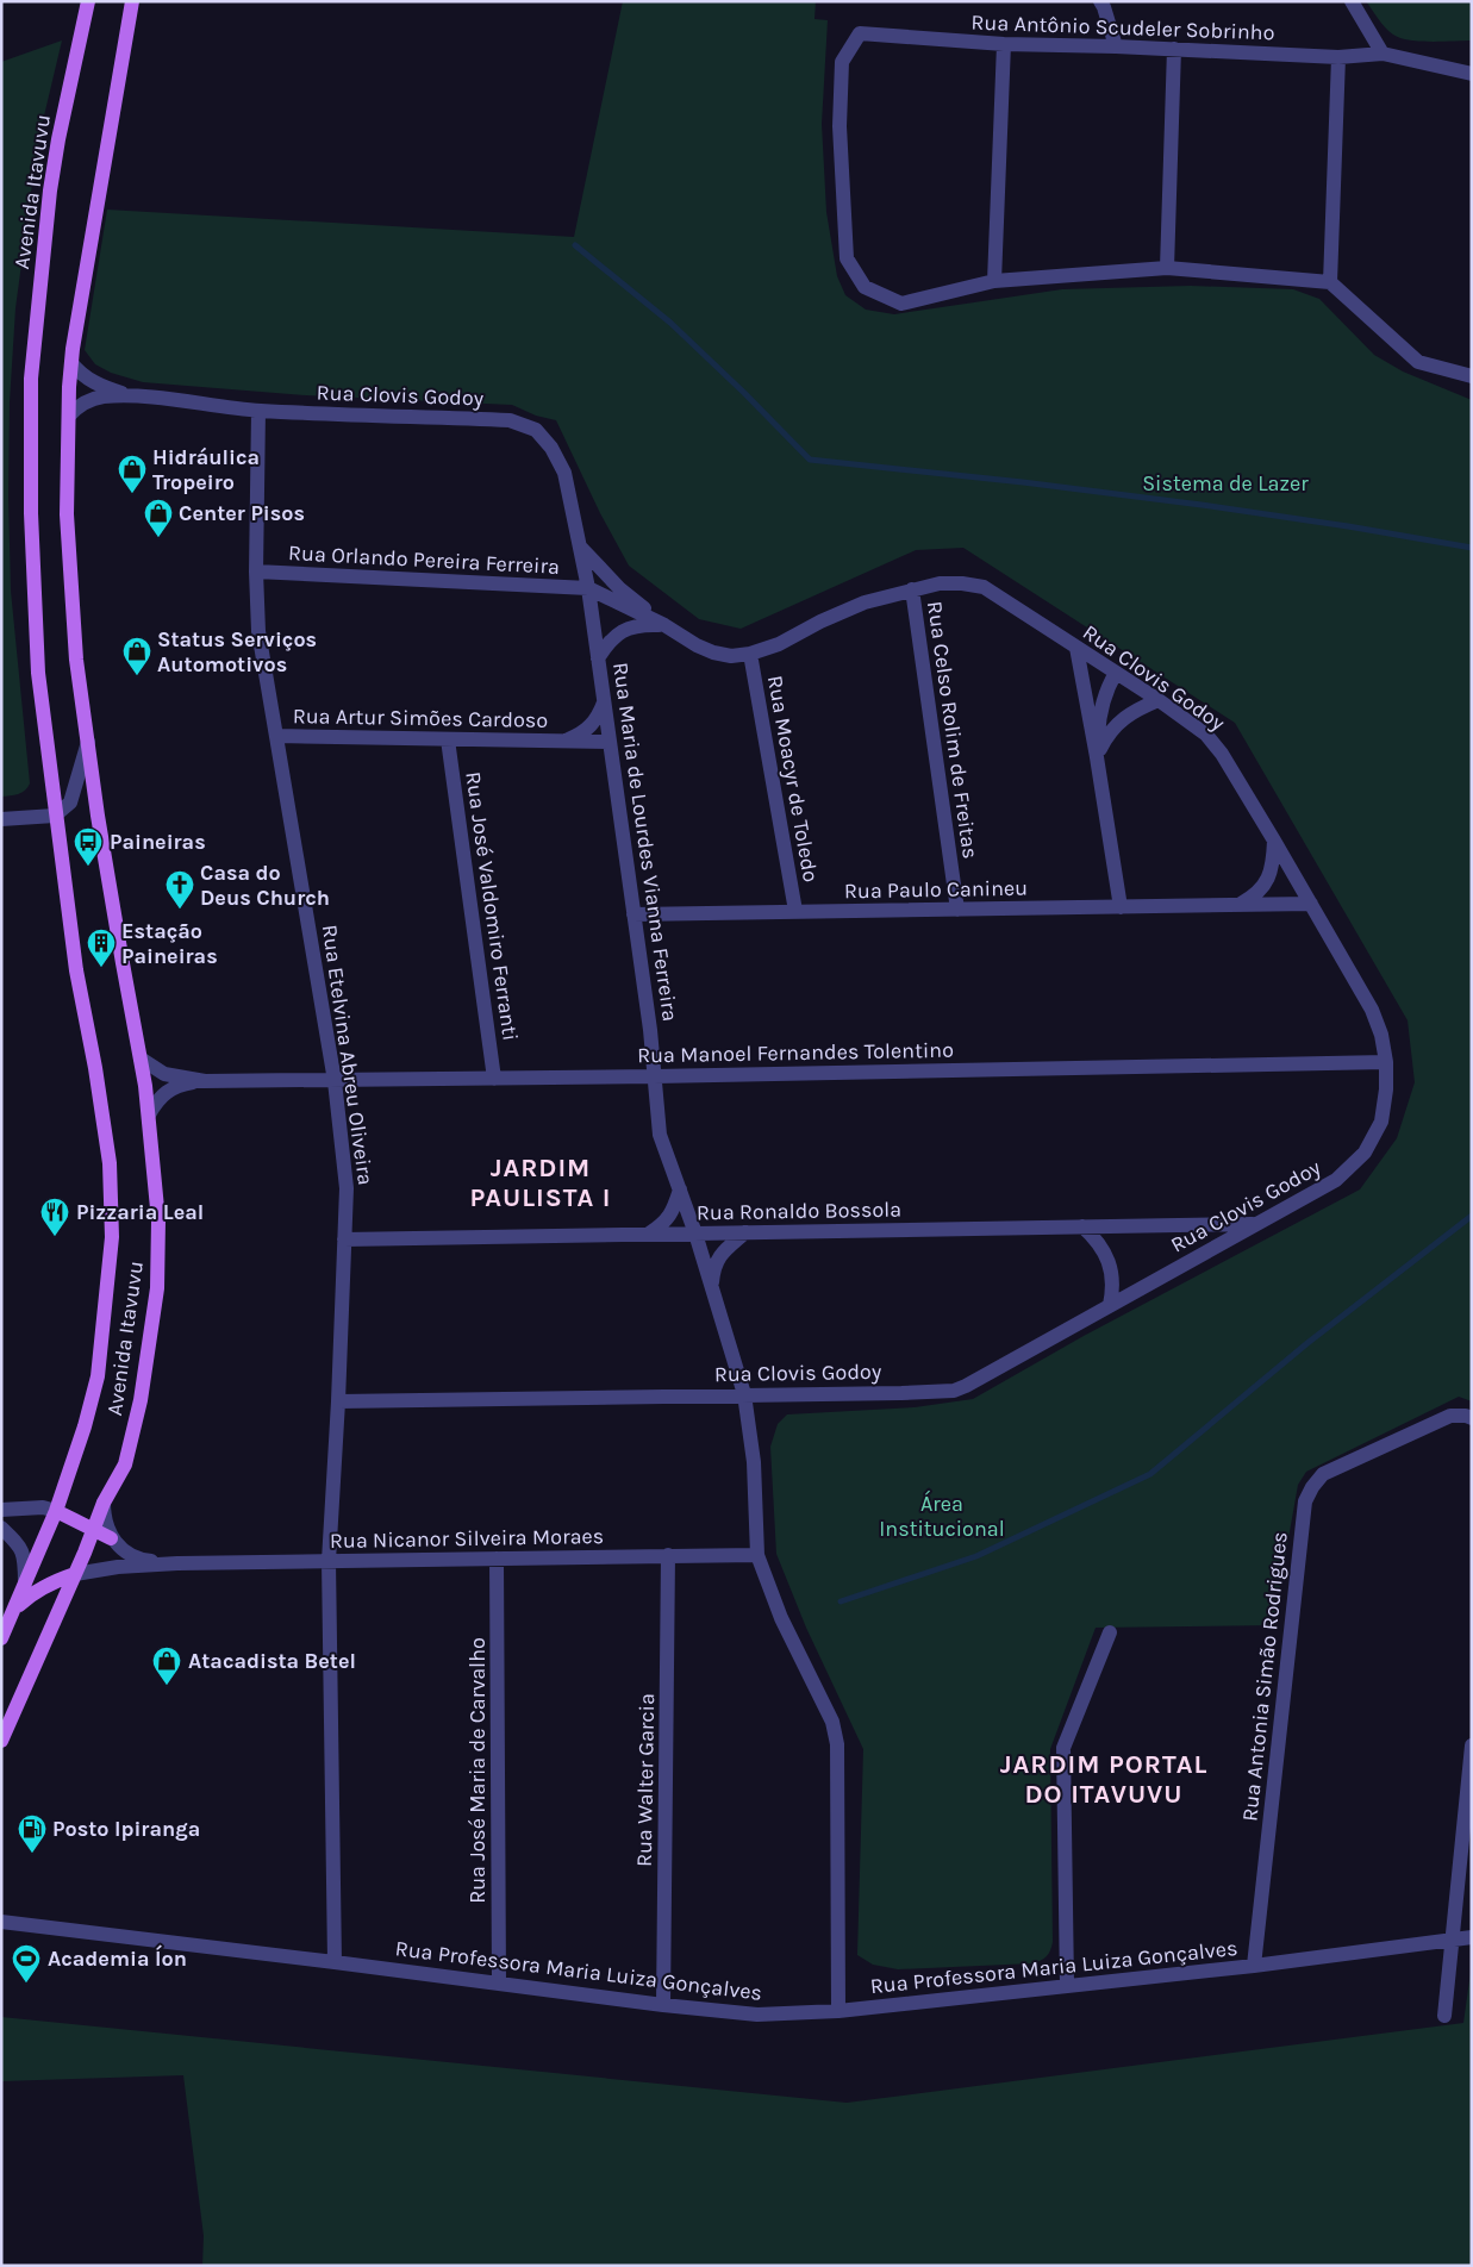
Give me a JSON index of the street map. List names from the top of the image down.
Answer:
{
  "streets": {
    "main road": ["Avenida Itavuvu"],
    "street": [
      "Rua Antônio Scudeler Sobrinho",
      "Rua Clovis Godoy",
      "Rua Orlando Pereira Ferreira",
      "Rua Artur Simões Cardoso",
      "Rua Celso Rolim de Freitas",
      "Rua Moacyr de Toledo",
      "Rua Maria de Lourdes Vianna Ferreira",
      "Rua Paulo Canineu",
      "Rua José Valdomiro Ferranti",
      "Rua Manoel Fernandes Tolentino",
      "Rua Etelvina Abreu Oliveira",
      "Rua Ronaldo Bossola",
      "Rua Nicanor Silveira Moraes",
      "Rua Antonia Simão Rodrigues",
      "Rua José Maria de Carvalho",
      "Rua Walter Garcia",
      "Rua Professora Maria Luiza Gonçalves"
    ]
  },
  "crossings": [
    ["Avenida Itavuvu", "Rua Clovis Godoy"],
    ["Avenida Itavuvu", "Rua Manoel Fernandes Tolentino"],
    ["Avenida Itavuvu", "Rua Nicanor Silveira Moraes"],
    ["Rua Clovis Godoy", "Rua Orlando Pereira Ferreira"],
    ["Rua Clovis Godoy", "Rua Celso Rolim de Freitas"],
    ["Rua Clovis Godoy", "Rua Moacyr de Toledo"],
    ["Rua Clovis Godoy", "Rua Maria de Lourdes Vianna Ferreira"],
    ["Rua Clovis Godoy", "Rua Paulo Canineu"],
    ["Rua Clovis Godoy", "Rua Manoel Fernandes Tolentino"],
    ["Rua Clovis Godoy", "Rua Etelvina Abreu Oliveira"],
    ["Rua Clovis Godoy", "Rua Ronaldo Bossola"],
    ["Rua Orlando Pereira Ferreira", "Rua Maria de Lourdes Vianna Ferreira"],
    ["Rua Orlando Pereira Ferreira", "Rua Etelvina Abreu Oliveira"],
    ["Rua Artur Simões Cardoso", "Rua Maria de Lourdes Vianna Ferreira"],
    ["Rua Artur Simões Cardoso", "Rua José Valdomiro Ferranti"],
    ["Rua Artur Simões Cardoso", "Rua Etelvina Abreu Oliveira"],
    ["Rua Celso Rolim de Freitas", "Rua Paulo Canineu"],
    ["Rua Moacyr de Toledo", "Rua Paulo Canineu"],
    ["Rua Maria de Lourdes Vianna Ferreira", "Rua Paulo Canineu"],
    ["Rua Maria de Lourdes Vianna Ferreira", "Rua Manoel Fernandes Tolentino"],
    ["Rua Maria de Lourdes Vianna Ferreira", "Rua Ronaldo Bossola"],
    ["Rua Maria de Lourdes Vianna Ferreira", "Rua Nicanor Silveira Moraes"],
    ["Rua Maria de Lourdes Vianna Ferreira", "Rua Professora Maria Luiza Gonçalves"],
    ["Rua José Valdomiro Ferranti", "Rua Manoel Fernandes Tolentino"],
    ["Rua Manoel Fernandes Tolentino", "Rua Etelvina Abreu Oliveira"],
    ["Rua Etelvina Abreu Oliveira", "Rua Ronaldo Bossola"],
    ["Rua Etelvina Abreu Oliveira", "Rua Nicanor Silveira Moraes"],
    ["Rua Etelvina Abreu Oliveira", "Rua Professora Maria Luiza Gonçalves"],
    ["Rua Nicanor Silveira Moraes", "Rua José Maria de Carvalho"],
    ["Rua Nicanor Silveira Moraes", "Rua Walter Garcia"],
    ["Rua Antonia Simão Rodrigues", "Rua Professora Maria Luiza Gonçalves"],
    ["Rua José Maria de Carvalho", "Rua Professora Maria Luiza Gonçalves"],
    ["Rua Walter Garcia", "Rua Professora Maria Luiza Gonçalves"]
  ],
  "districts": ["JARDIM PAULISTA I", "JARDIM PORTAL DO ITAVUVU"],
  "parks": ["Sistema de Lazer", "Área Institucional"],
  "places": {
    "shop": [
      "Hidráulica Tropeiro",
      "Center Pisos",
      "Status Serviços Automotivos",
      "Atacadista Betel"
    ],
    "bus stop": ["Paineiras"],
    "church": ["Casa do Deus Church"],
    "building": ["Estação Paineiras"],
    "restaurant": ["Pizzaria Leal"],
    "fuel station": ["Posto Ipiranga"],
    "sports": ["Academia Íon"]
  }
}
